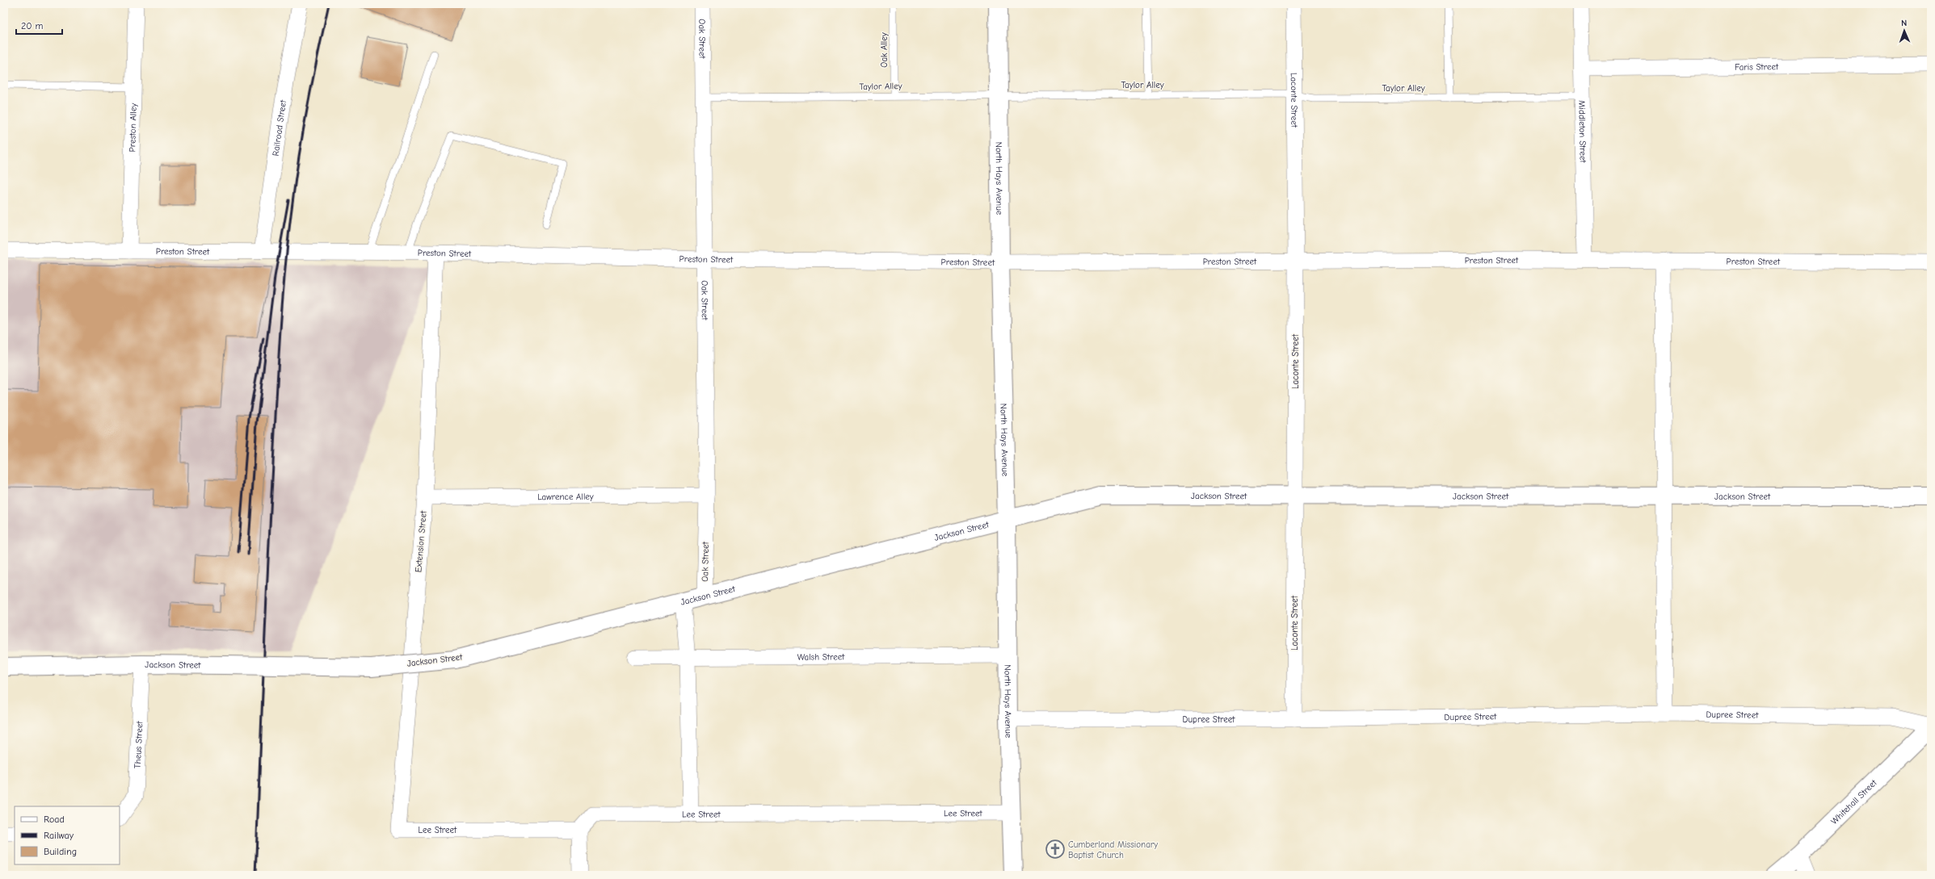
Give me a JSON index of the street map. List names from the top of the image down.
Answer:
{
  "streets": {
    "street": [
      "Oak Street",
      "Faris Street",
      "Laconte Street",
      "Preston Alley",
      "Railroad Street",
      "Middleton Street",
      "North Hays Avenue",
      "Preston Street",
      "Jackson Street",
      "Lawrence Alley",
      "Extension Street",
      "Walsh Street",
      "Dupree Street",
      "Theus Street",
      "Whitehall Street",
      "Lee Street"
    ],
    "lane": ["Oak Alley", "Taylor Alley"]
  },
  "crossings": [
    ["Oak Street", "Taylor Alley"],
    ["Oak Street", "Preston Street"],
    ["Oak Street", "Jackson Street"],
    ["Oak Street", "Lawrence Alley"],
    ["Oak Alley", "Taylor Alley"],
    ["Faris Street", "Middleton Street"],
    ["Taylor Alley", "Laconte Street"],
    ["Taylor Alley", "Middleton Street"],
    ["Taylor Alley", "North Hays Avenue"],
    ["Laconte Street", "Preston Street"],
    ["Laconte Street", "Jackson Street"],
    ["Laconte Street", "Dupree Street"],
    ["Preston Alley", "Preston Street"],
    ["Railroad Street", "Preston Street"],
    ["Middleton Street", "Preston Street"],
    ["North Hays Avenue", "Preston Street"],
    ["North Hays Avenue", "Jackson Street"],
    ["North Hays Avenue", "Walsh Street"],
    ["North Hays Avenue", "Dupree Street"],
    ["North Hays Avenue", "Lee Street"],
    ["Preston Street", "Extension Street"],
    ["Jackson Street", "Theus Street"],
    ["Lawrence Alley", "Extension Street"],
    ["Extension Street", "Lee Street"],
    ["Dupree Street", "Whitehall Street"]
  ],
  "places": {
    "church": ["Cumberland Missionary Baptist Church"]
  },
  "legend": ["Road", "Railway", "Building"],
  "scale_bar": "20 m",
  "north": "top"
}
